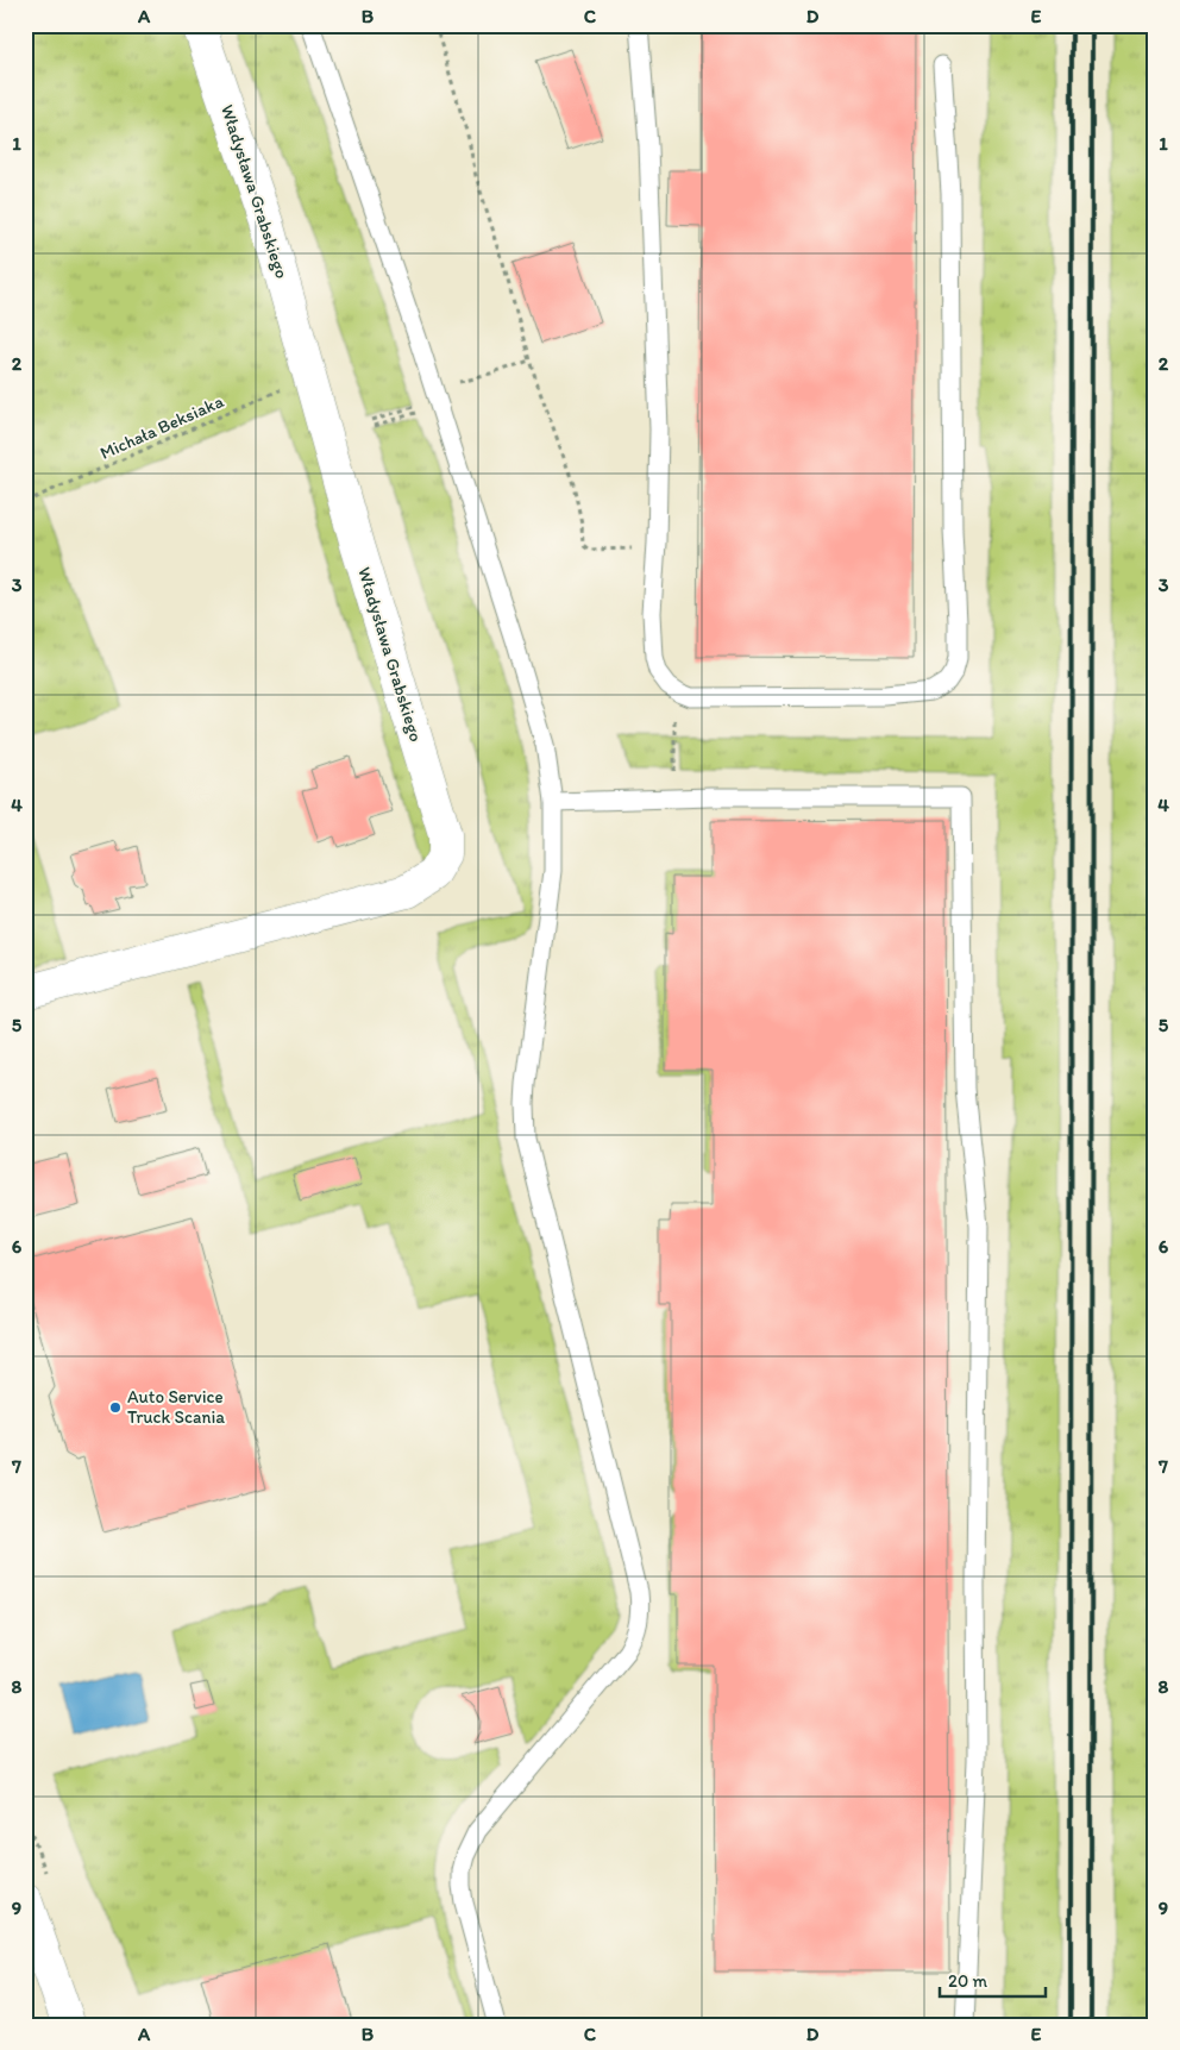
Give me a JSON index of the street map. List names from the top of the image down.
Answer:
{
  "streets": {
    "street": ["Władysława Grabskiego"],
    "path": ["Michała Beksiaka"]
  },
  "crossings": [
    ["Władysława Grabskiego", "Michała Beksiaka"]
  ],
  "places": ["Auto Service Truck Scania"],
  "scale_bar": "20 m",
  "grid": {
    "columns": [
      "A",
      "B",
      "C",
      "D",
      "E"
    ],
    "rows": [
      "1",
      "2",
      "3",
      "4",
      "5",
      "6",
      "7",
      "8",
      "9"
    ]
  }
}
